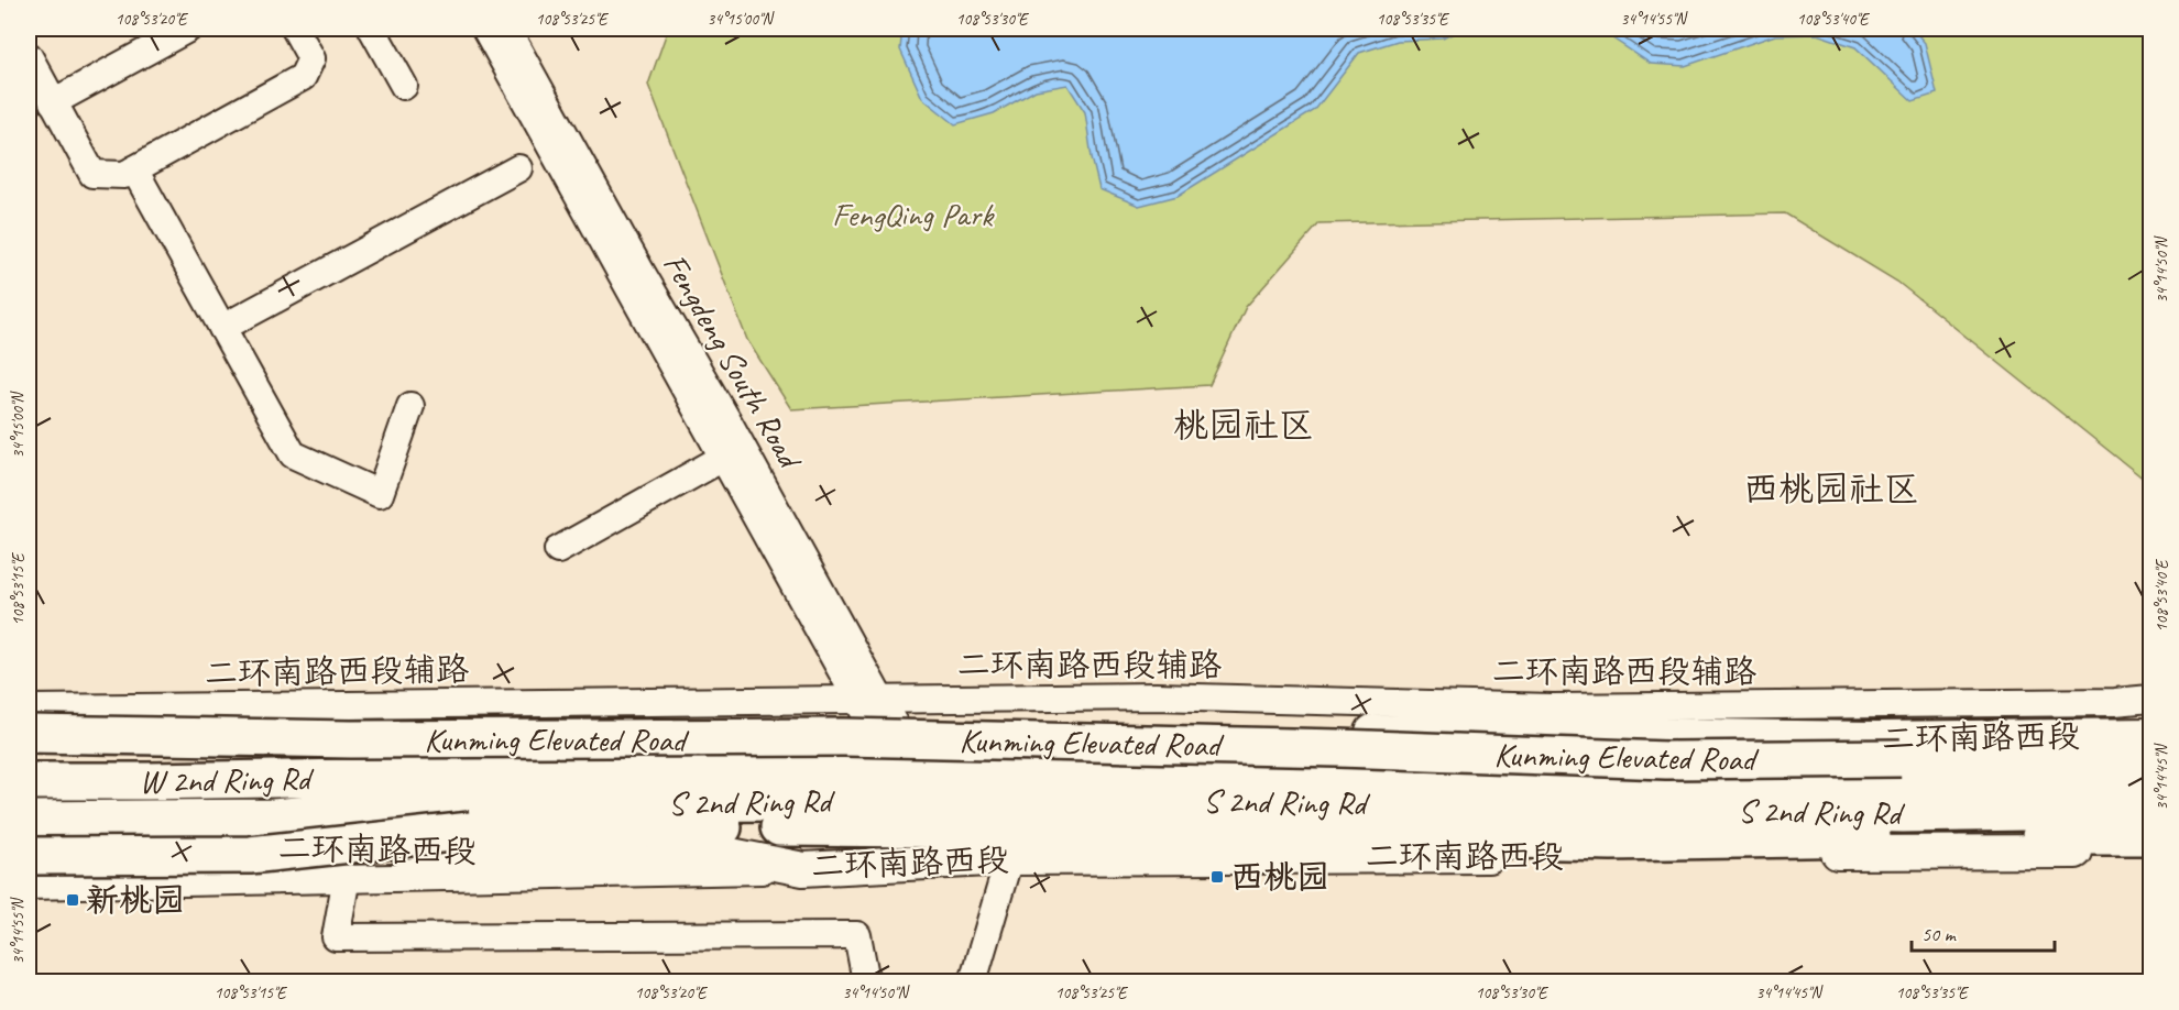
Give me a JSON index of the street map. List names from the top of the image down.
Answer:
{
  "streets": {
    "highway": ["Kunming Elevated Road", "W 2nd Ring Rd", "S 2nd Ring Rd"],
    "main road": ["二环南路西段"],
    "street": ["Fengdeng South Road", "二环南路西段辅路"]
  },
  "crossings": [
    ["Fengdeng South Road", "二环南路西段辅路"],
    ["Fengdeng South Road", "二环南路西段"],
    ["二环南路西段辅路", "二环南路西段"],
    ["W 2nd Ring Rd", "S 2nd Ring Rd"]
  ],
  "districts": ["桃园社区", "西桃园社区"],
  "parks": ["FengQing Park"],
  "places": {
    "transit": ["西桃园", "新桃园"]
  },
  "scale_bar": "50 m",
  "coordinates": [
    "108°53'20\"E",
    "108°53'25\"E",
    "34°15'00\"N",
    "108°53'30\"E",
    "108°53'35\"E",
    "34°14'55\"N",
    "108°53'40\"E",
    "34°14'50\"N",
    "108°53'15\"E",
    "34°14'45\"N"
  ]
}
